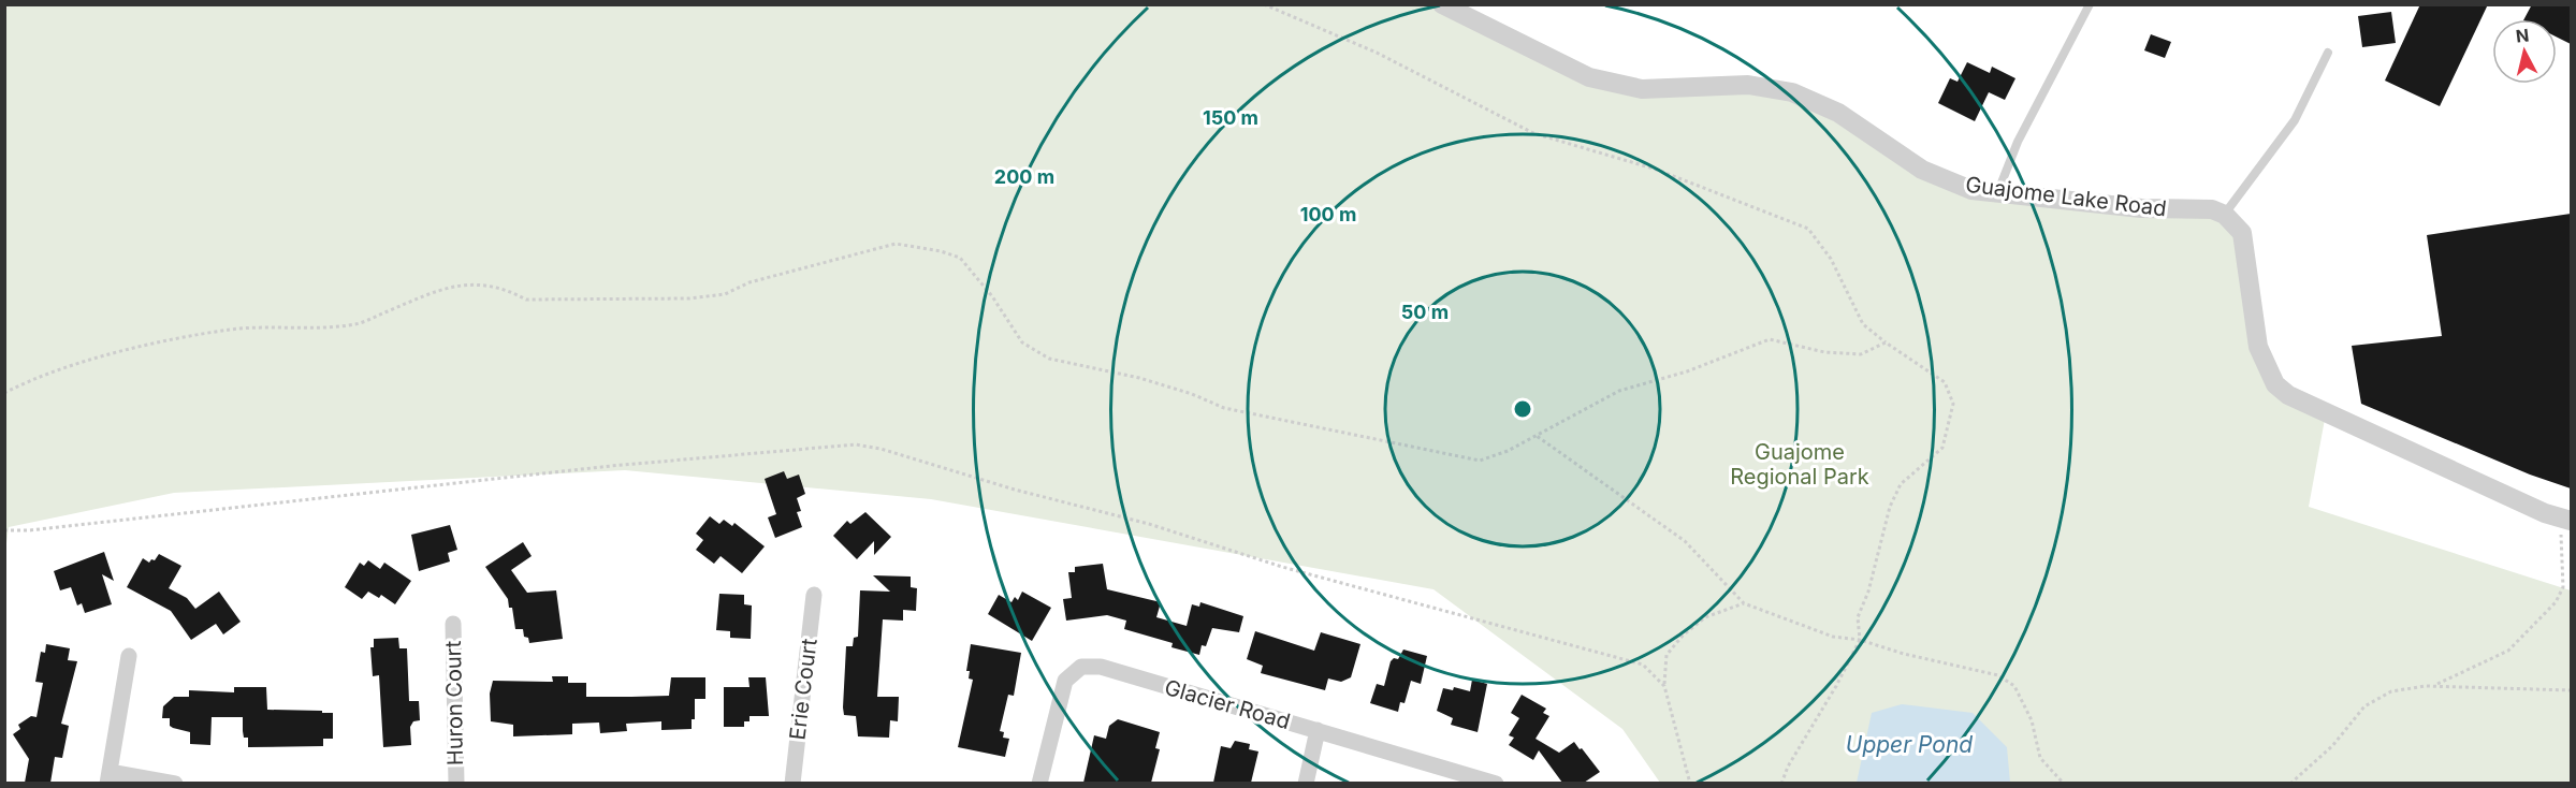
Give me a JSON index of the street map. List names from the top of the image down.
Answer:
{
  "streets": {
    "street": [
      "Guajome Lake Road",
      "Erie Court",
      "Huron Court",
      "Glacier Road"
    ]
  },
  "water": ["Upper Pond"],
  "parks": ["Guajome Regional Park"],
  "north": "top",
  "rings": [
    "150 m",
    "200 m",
    "100 m",
    "50 m"
  ]
}
